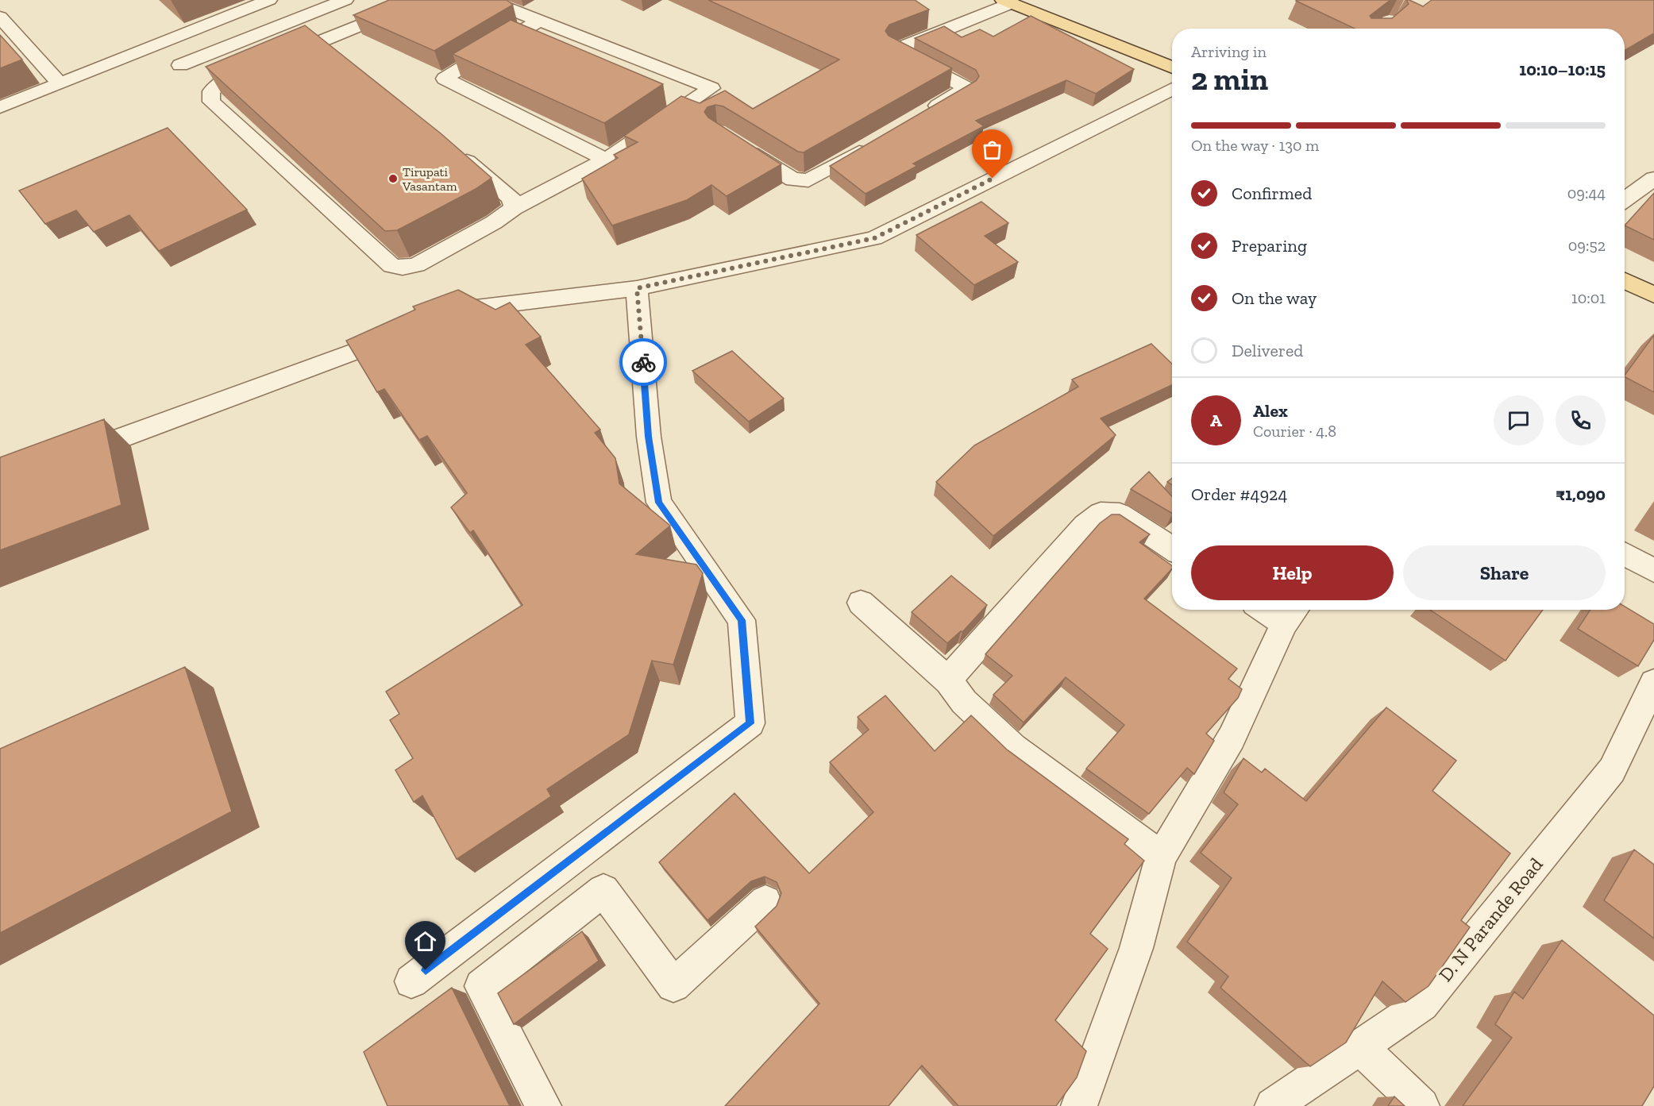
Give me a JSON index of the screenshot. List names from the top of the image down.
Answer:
{
  "streets": {
    "street": ["D. N Parande Road"]
  },
  "places": ["Tirupati Vasantam"],
  "page": {
    "heading": ["2 min", "Arriving in", "10:10–10:15"],
    "panel": [
      "Alex",
      "Courier · 4.8",
      "Order #4924",
      "₹1,090"
    ],
    "bar": "On the way · 130 m",
    "list": [
      ["Confirmed", "09:44"],
      ["Preparing", "09:52"],
      ["On the way", "10:01"],
      "Delivered"
    ],
    "round": "A",
    "buttons": ["Help", "Share"]
  }
}
